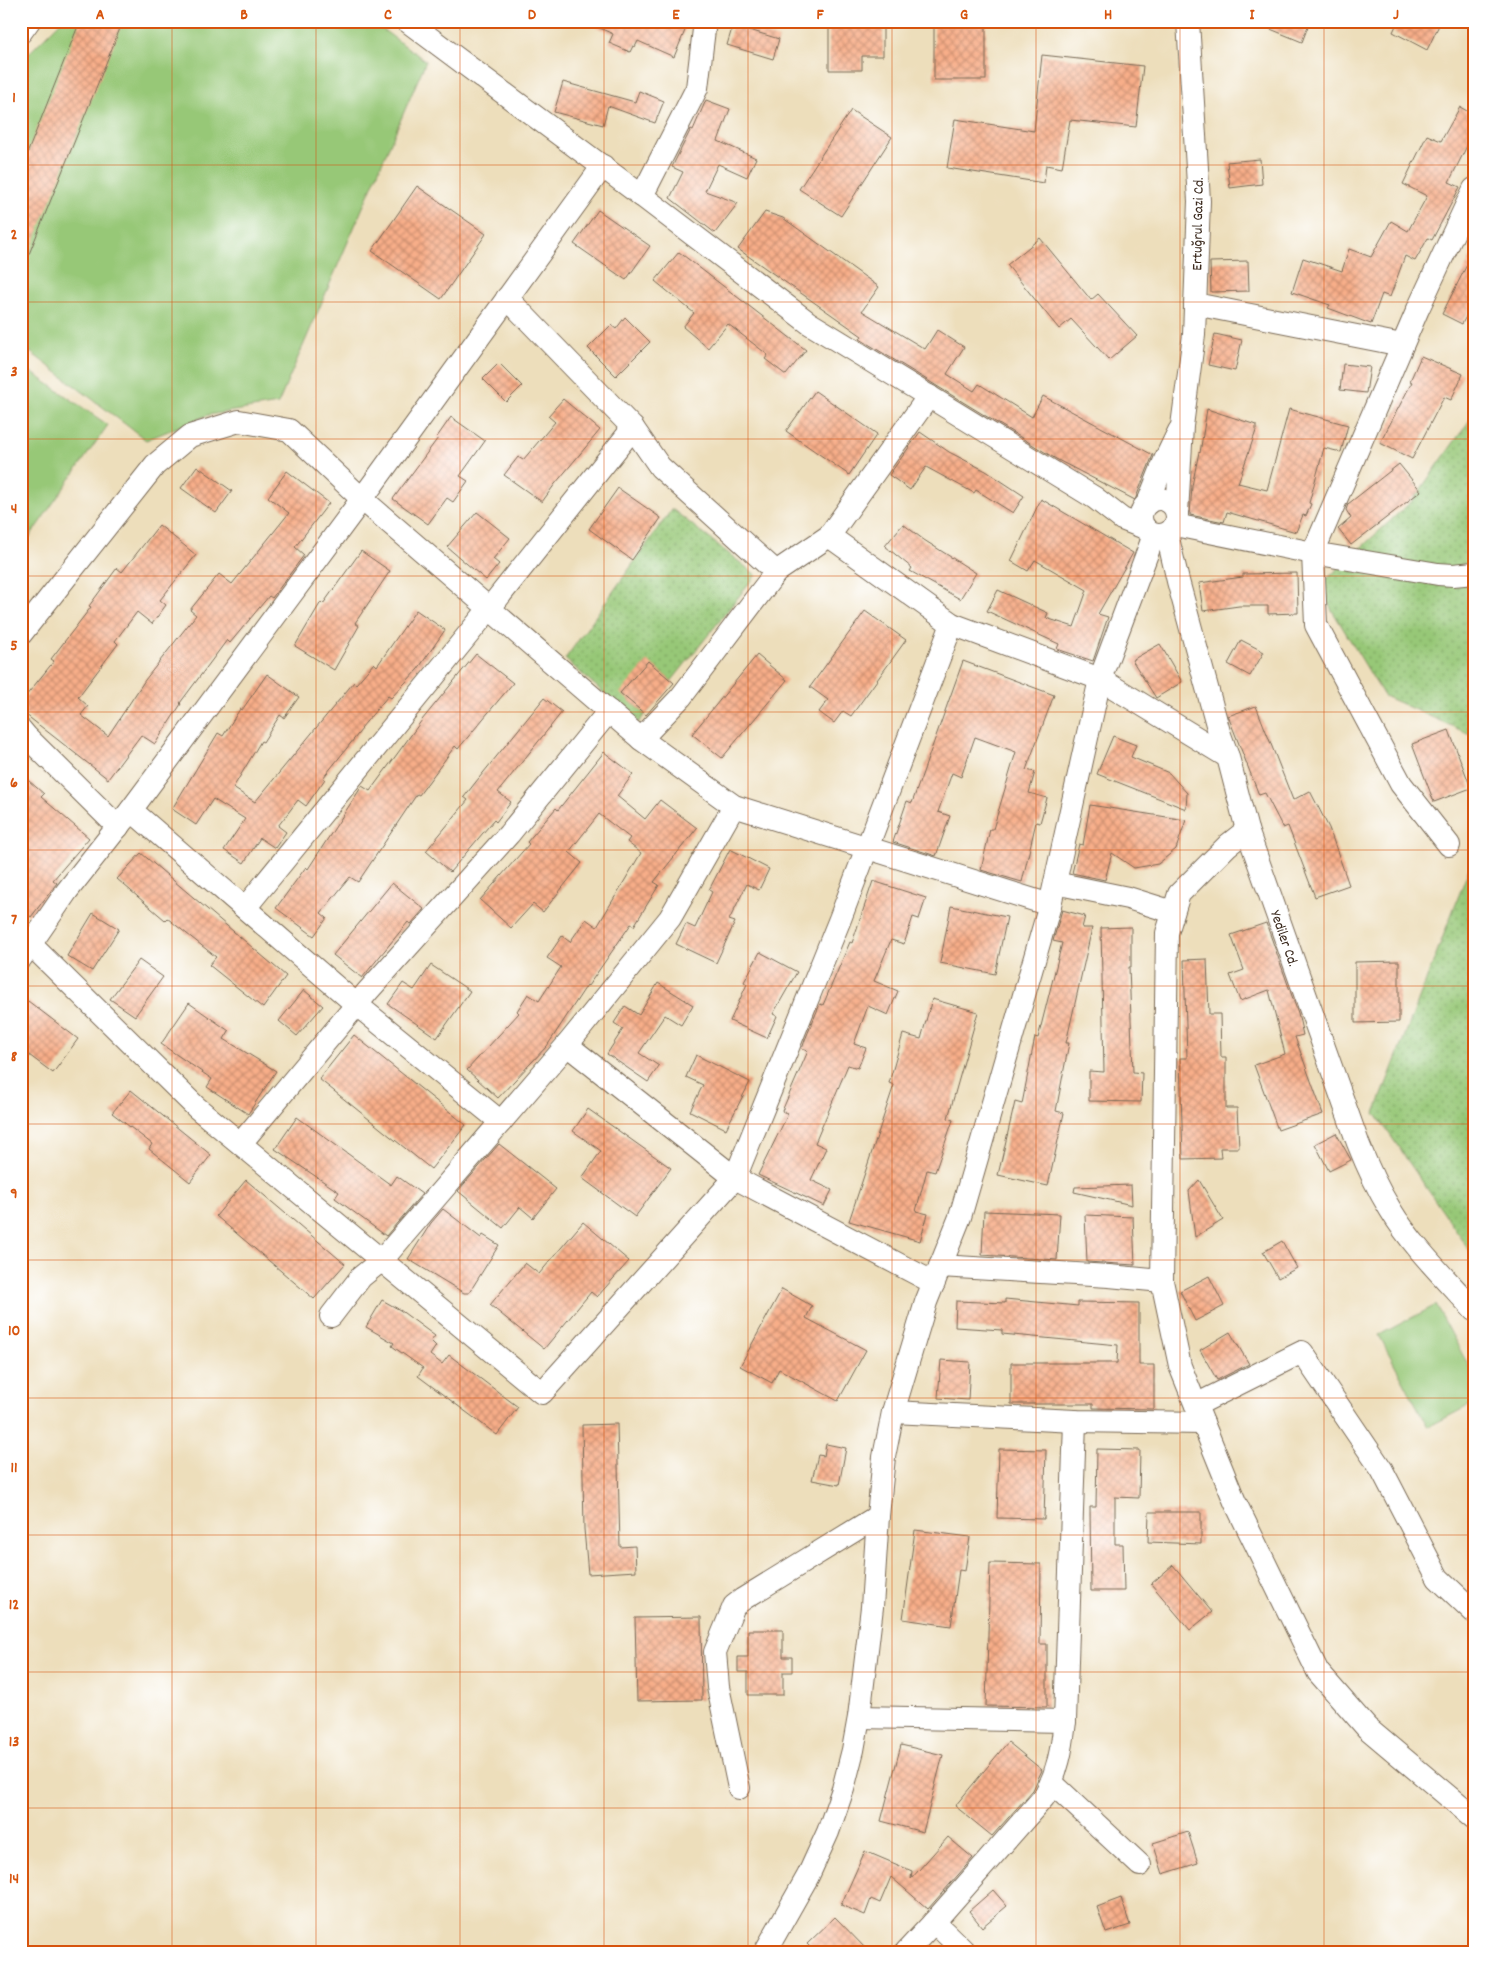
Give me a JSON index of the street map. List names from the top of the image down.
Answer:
{
  "streets": {
    "street": ["Ertuğrul Gazi Cd.", "Yediler Cd."]
  },
  "grid": {
    "columns": [
      "A",
      "B",
      "C",
      "D",
      "E",
      "F",
      "G",
      "H",
      "I",
      "J"
    ],
    "rows": [
      "1",
      "2",
      "3",
      "4",
      "5",
      "6",
      "7",
      "8",
      "9",
      "10",
      "11",
      "12",
      "13",
      "14"
    ]
  }
}
